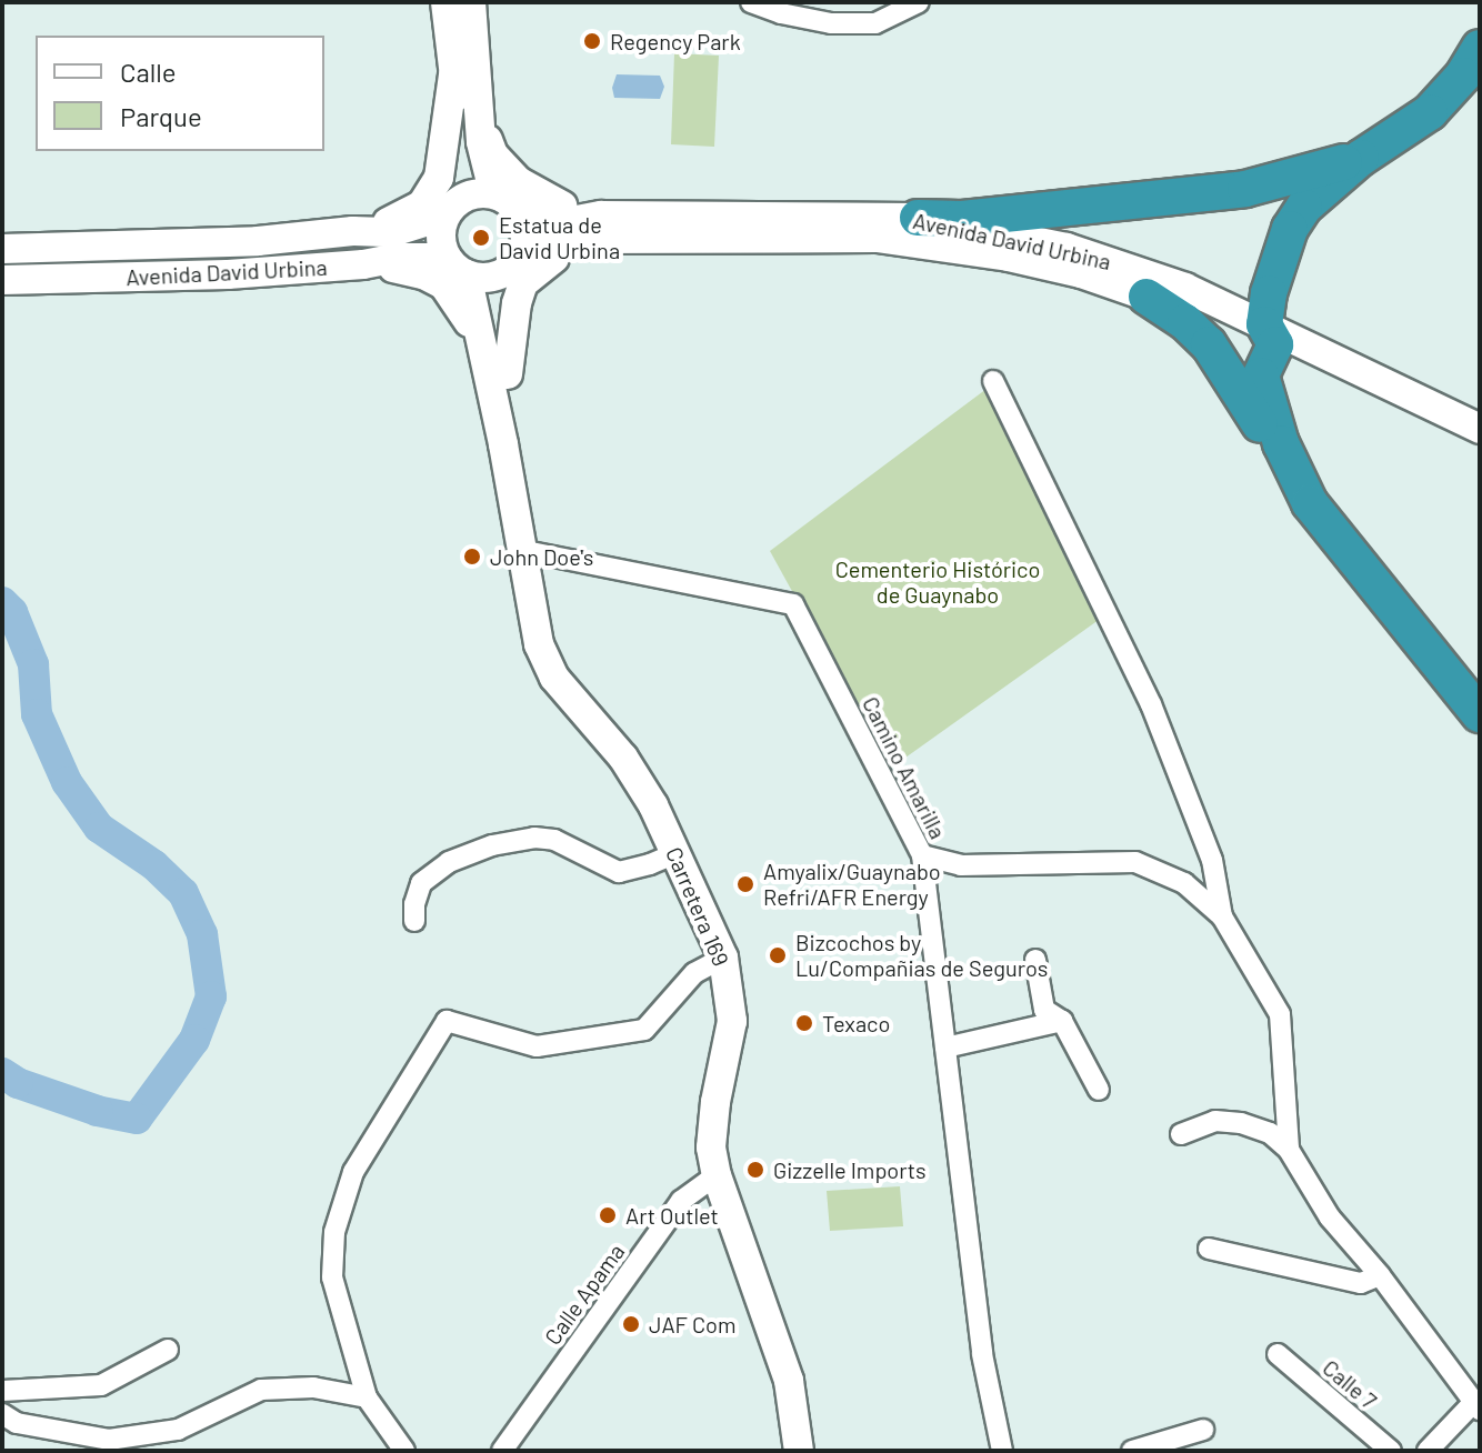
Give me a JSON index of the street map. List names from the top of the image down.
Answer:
{
  "streets": {
    "street": [
      "Avenida David Urbina",
      "Camino Amarilla",
      "Carretera 169",
      "Calle Apama",
      "Calle 7"
    ]
  },
  "crossings": [
    ["Avenida David Urbina", "Carretera 169"],
    ["Camino Amarilla", "Carretera 169"],
    ["Carretera 169", "Calle Apama"]
  ],
  "parks": ["Cementerio Histórico de Guaynabo"],
  "places": [
    "Regency Park",
    "Estatua de David Urbina",
    "John Doe's",
    "Amyalix/Guaynabo Refri/AFR Energy",
    "Bizcochos by Lu/Compañias de Seguros",
    "Texaco",
    "Gizzelle Imports",
    "Art Outlet",
    "JAF Com"
  ],
  "legend": ["Calle", "Parque"]
}
